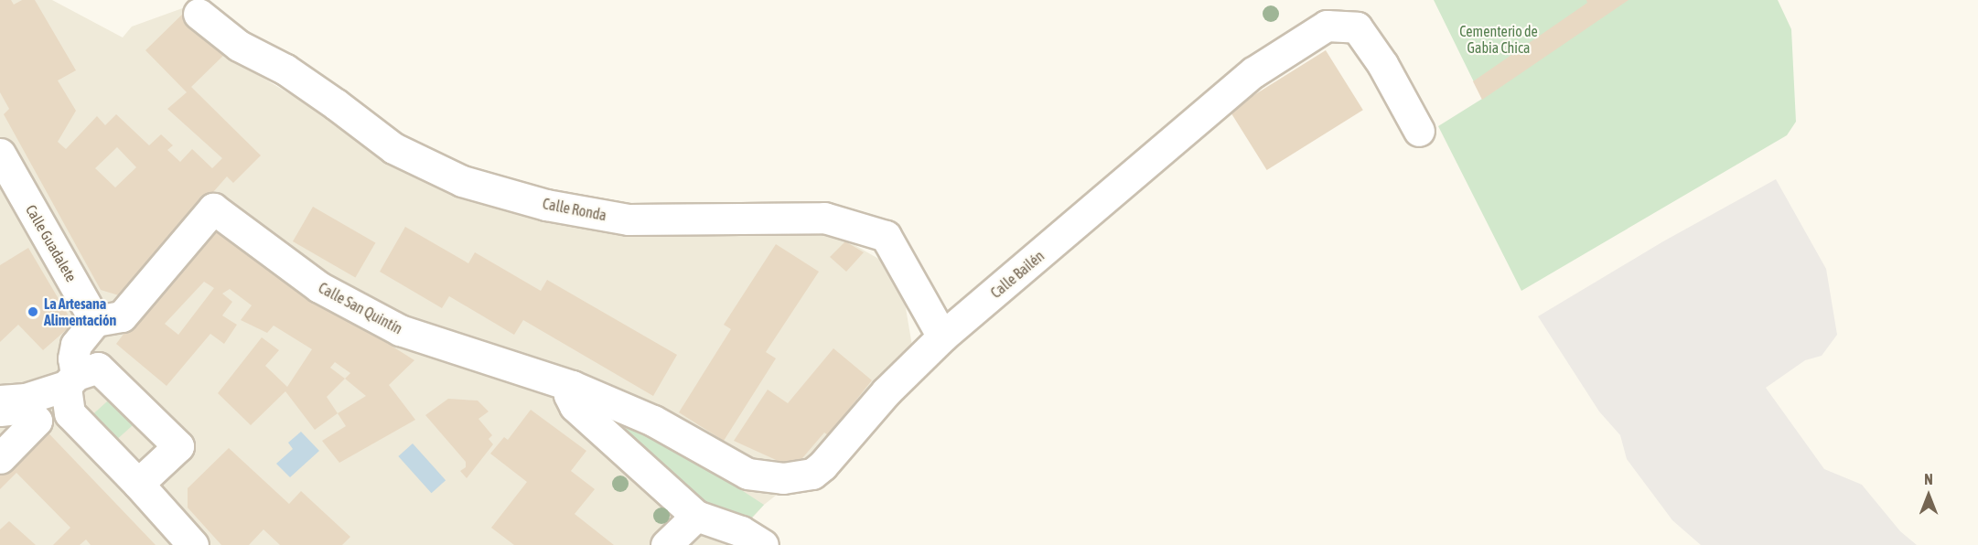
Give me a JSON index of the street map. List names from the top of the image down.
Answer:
{
  "streets": {
    "street": [
      "Calle Ronda",
      "Calle Guadalete",
      "Calle Bailén",
      "Calle San Quintín"
    ]
  },
  "crossings": [
    ["Calle Ronda", "Calle Bailén"],
    ["Calle Guadalete", "Calle San Quintín"],
    ["Calle Bailén", "Calle San Quintín"]
  ],
  "parks": ["Cementerio de Gabia Chica"],
  "places": ["La Artesana Alimentación"],
  "north": "top"
}
